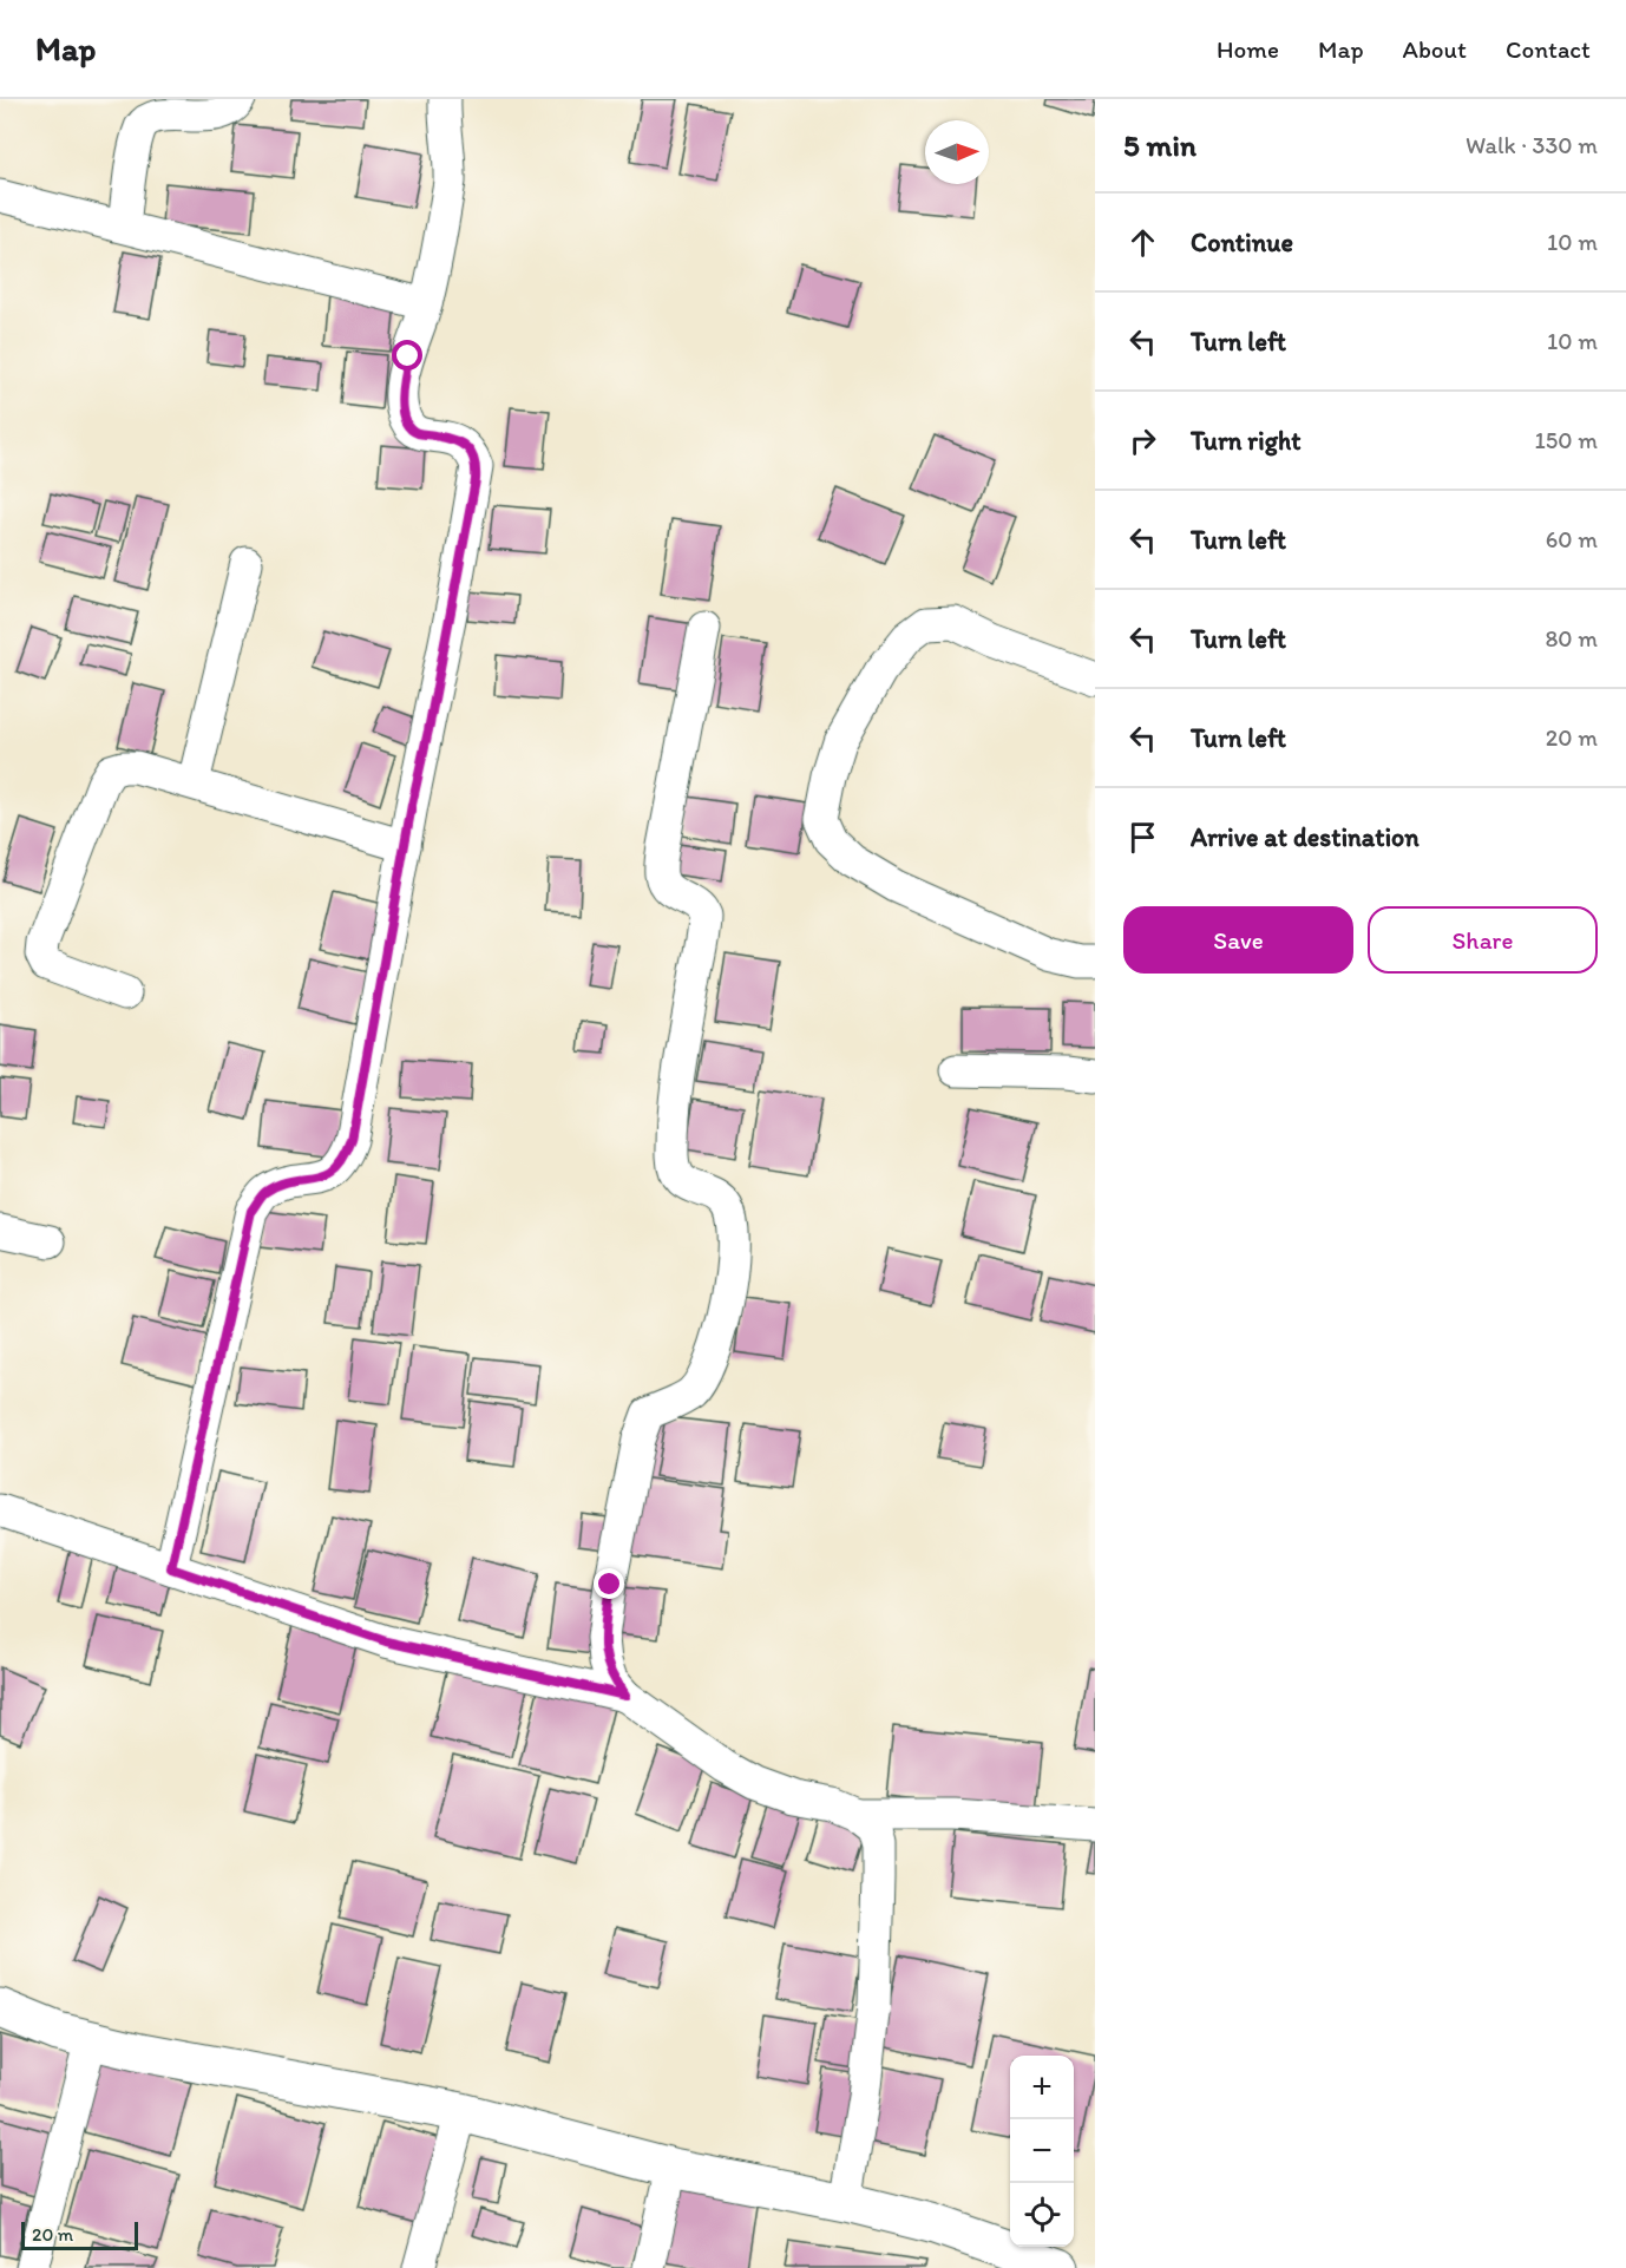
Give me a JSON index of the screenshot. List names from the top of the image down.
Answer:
{
  "scale_bar": "20 m",
  "north": "right",
  "page": {
    "header": "Map",
    "nav": [
      "Home",
      "Map",
      "About",
      "Contact"
    ],
    "heading": ["5 min", "Walk · 330 m"],
    "list": [
      ["Continue", "10 m"],
      ["Turn left", "10 m"],
      ["Turn right", "150 m"],
      ["Turn left", "60 m"],
      ["Turn left", "80 m"],
      ["Turn left", "20 m"],
      "Arrive at destination"
    ],
    "buttons": ["Save", "Share"],
    "map_buttons": ["+", "−"],
    "scale": "20 m"
  }
}
